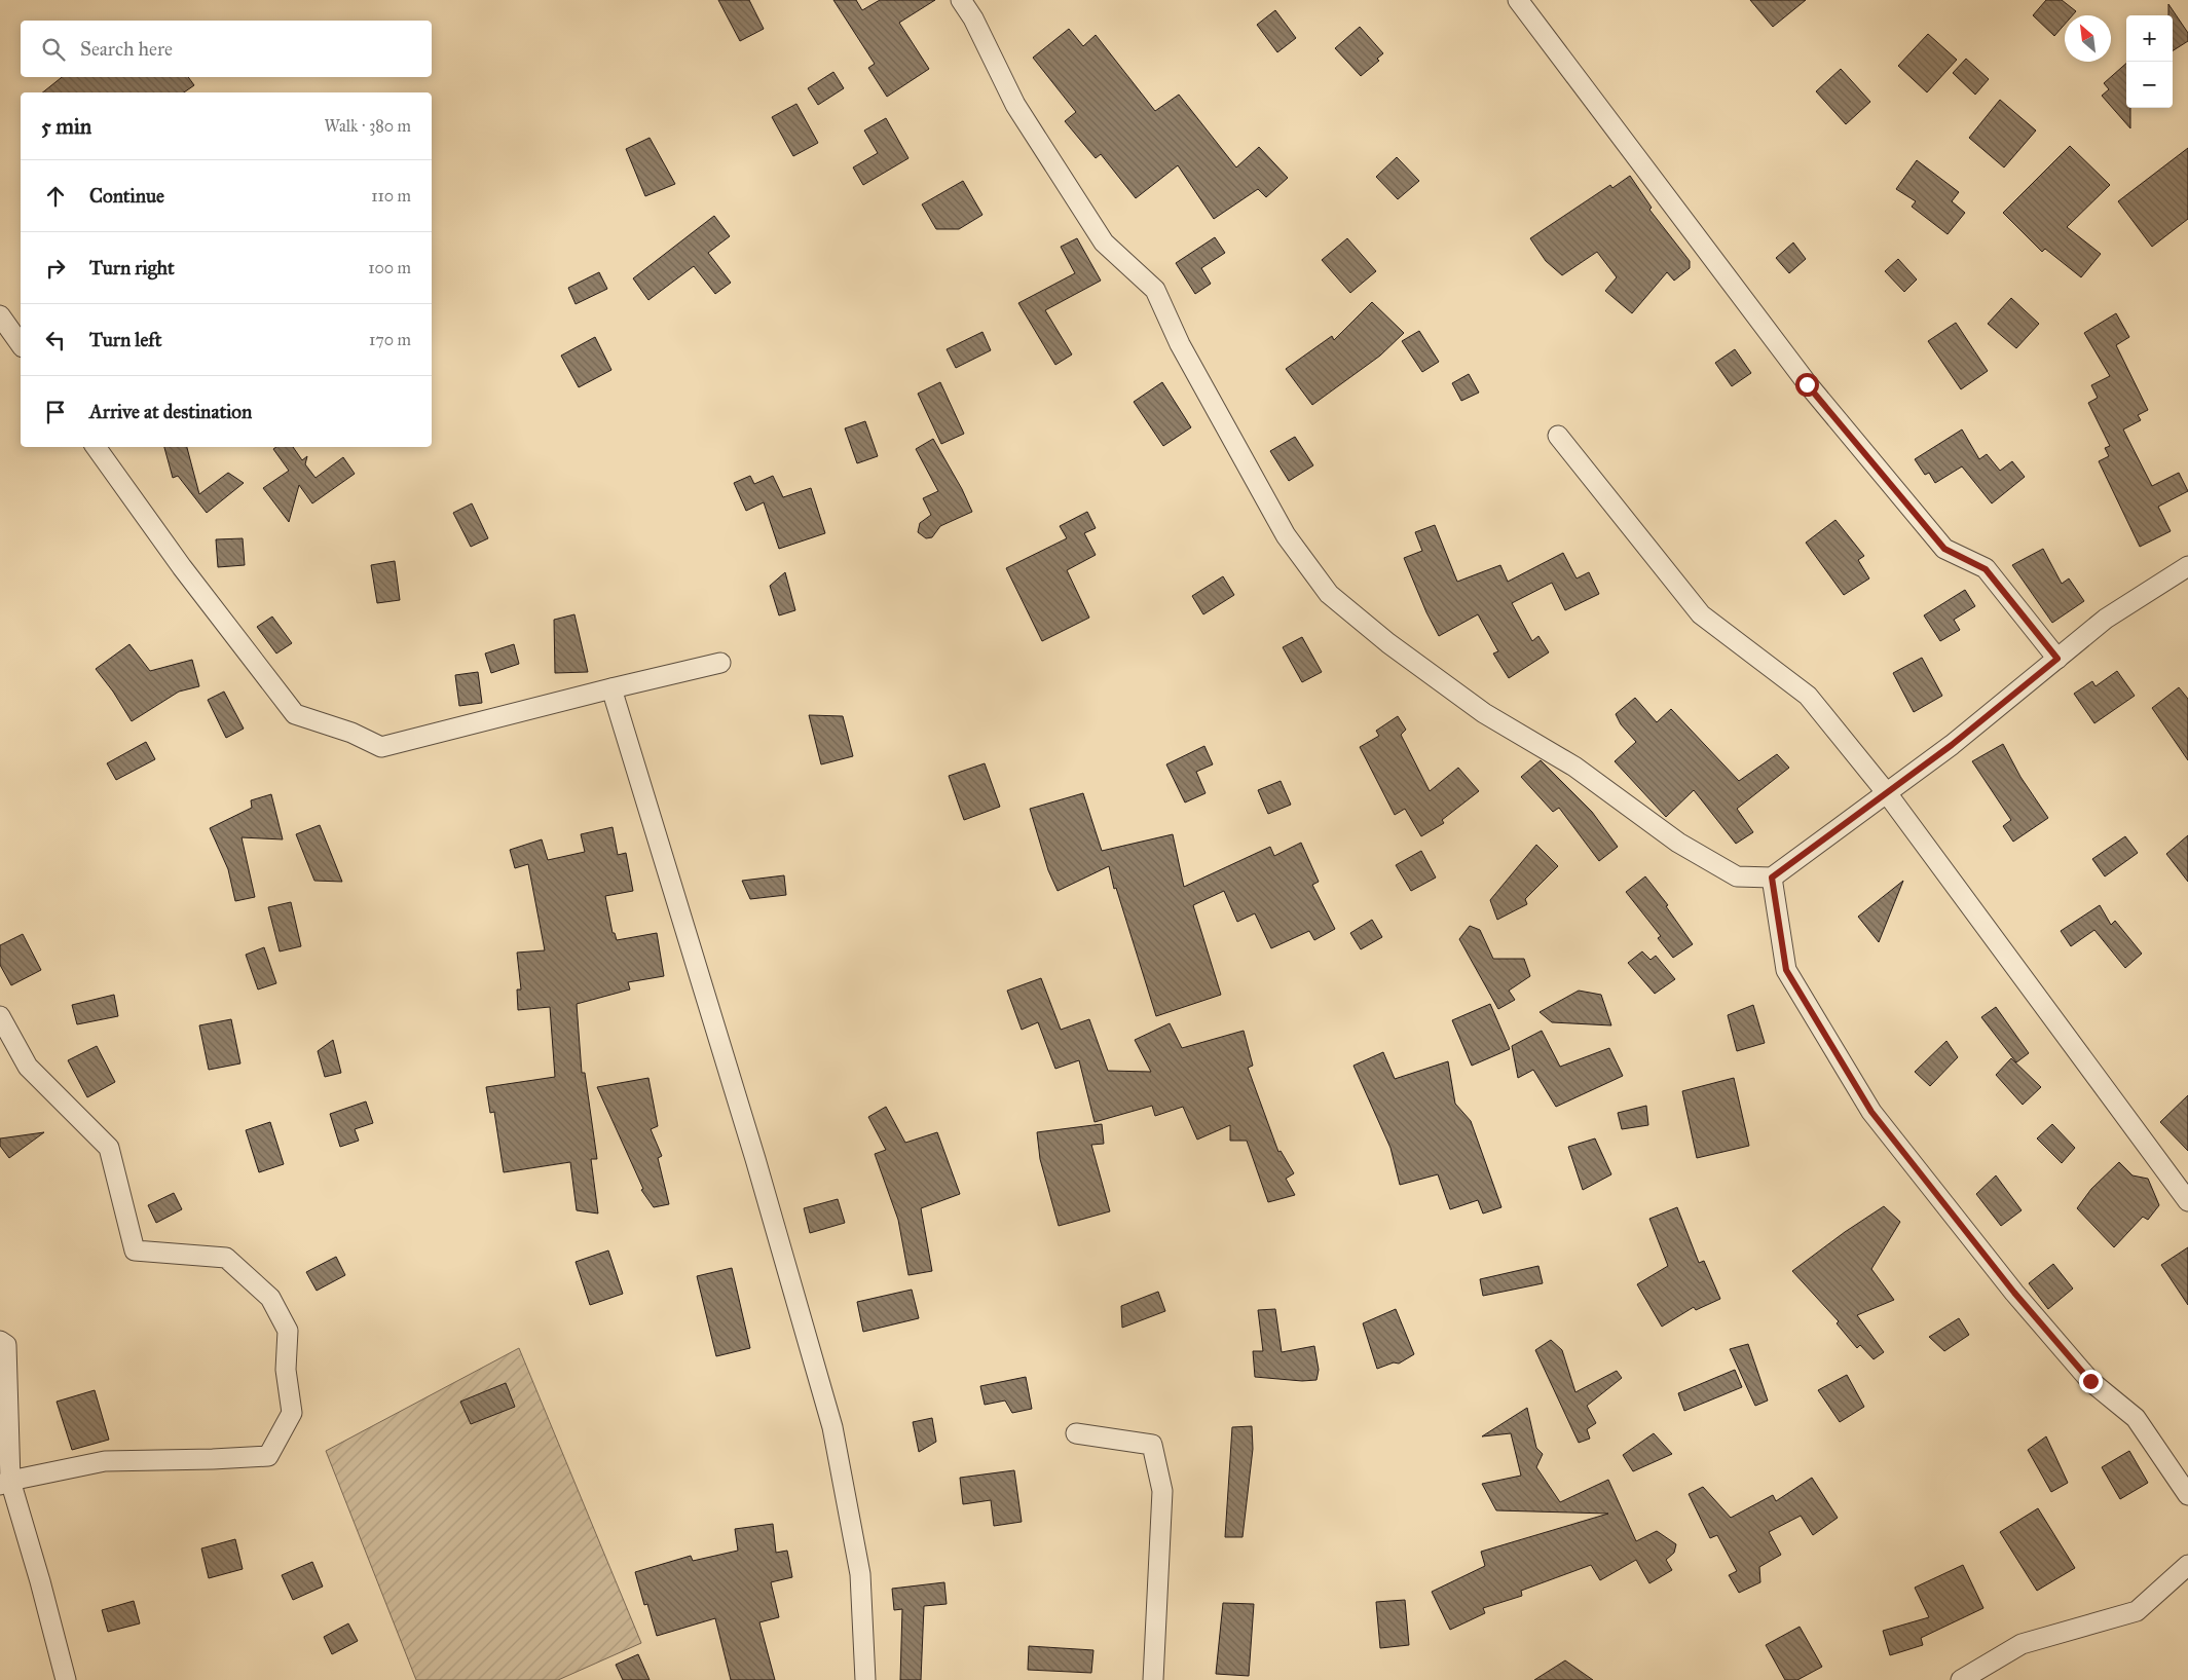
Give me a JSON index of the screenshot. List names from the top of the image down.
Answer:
{
  "north": "top left",
  "page": {
    "map_buttons": ["+", "−"],
    "search": "Search here",
    "heading": ["5 min", "Walk · 380 m"],
    "list": [
      ["Continue", "110 m"],
      ["Turn right", "100 m"],
      ["Turn left", "170 m"],
      "Arrive at destination"
    ]
  }
}
